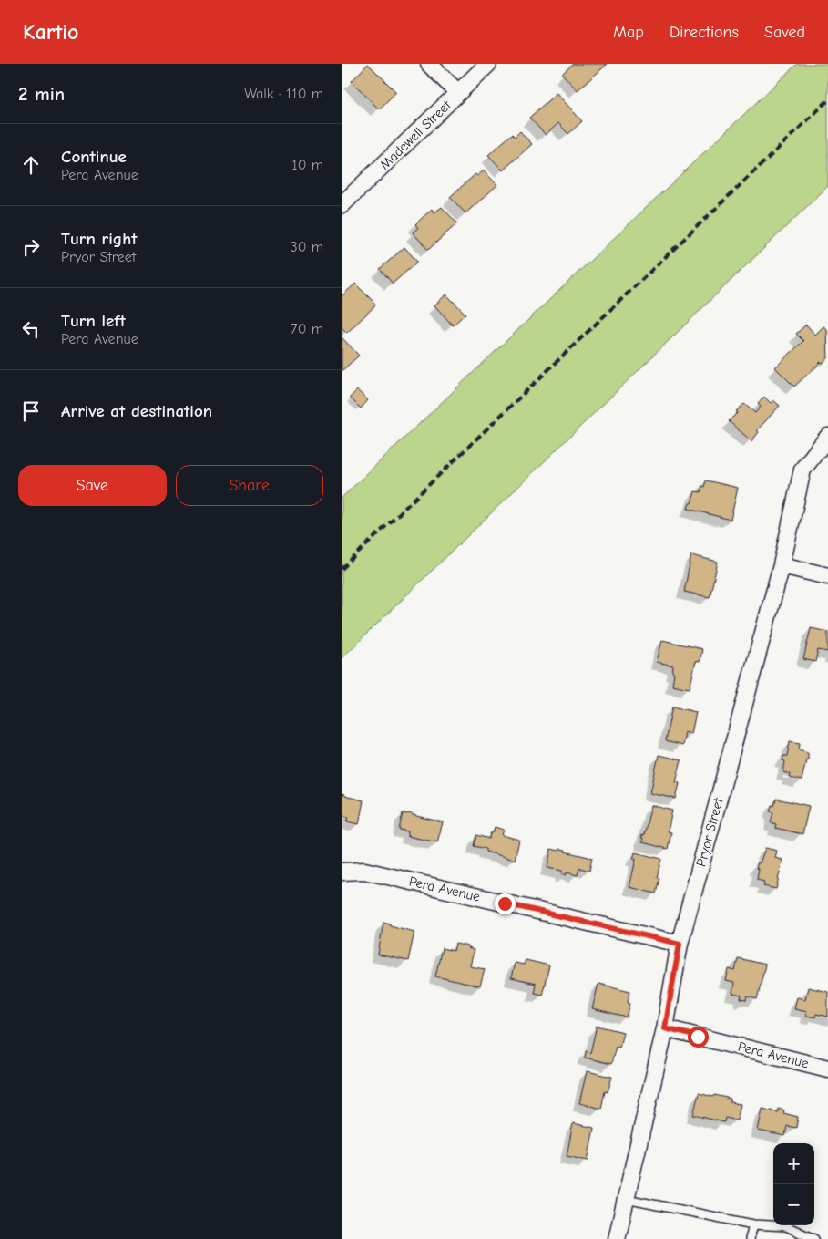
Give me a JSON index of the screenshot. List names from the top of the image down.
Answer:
{
  "streets": {
    "street": ["Madewell Street", "Pryor Street", "Pera Avenue"]
  },
  "crossings": [
    ["Pryor Street", "Pera Avenue"]
  ],
  "page": {
    "header": "Kartio",
    "nav": ["Map", "Directions", "Saved"],
    "heading": ["2 min", "Walk · 110 m"],
    "list": [
      ["Continue", "Pera Avenue", "10 m"],
      ["Turn right", "Pryor Street", "30 m"],
      ["Turn left", "Pera Avenue", "70 m"],
      "Arrive at destination"
    ],
    "buttons": ["Save", "Share"],
    "map_buttons": ["+", "−"]
  }
}
